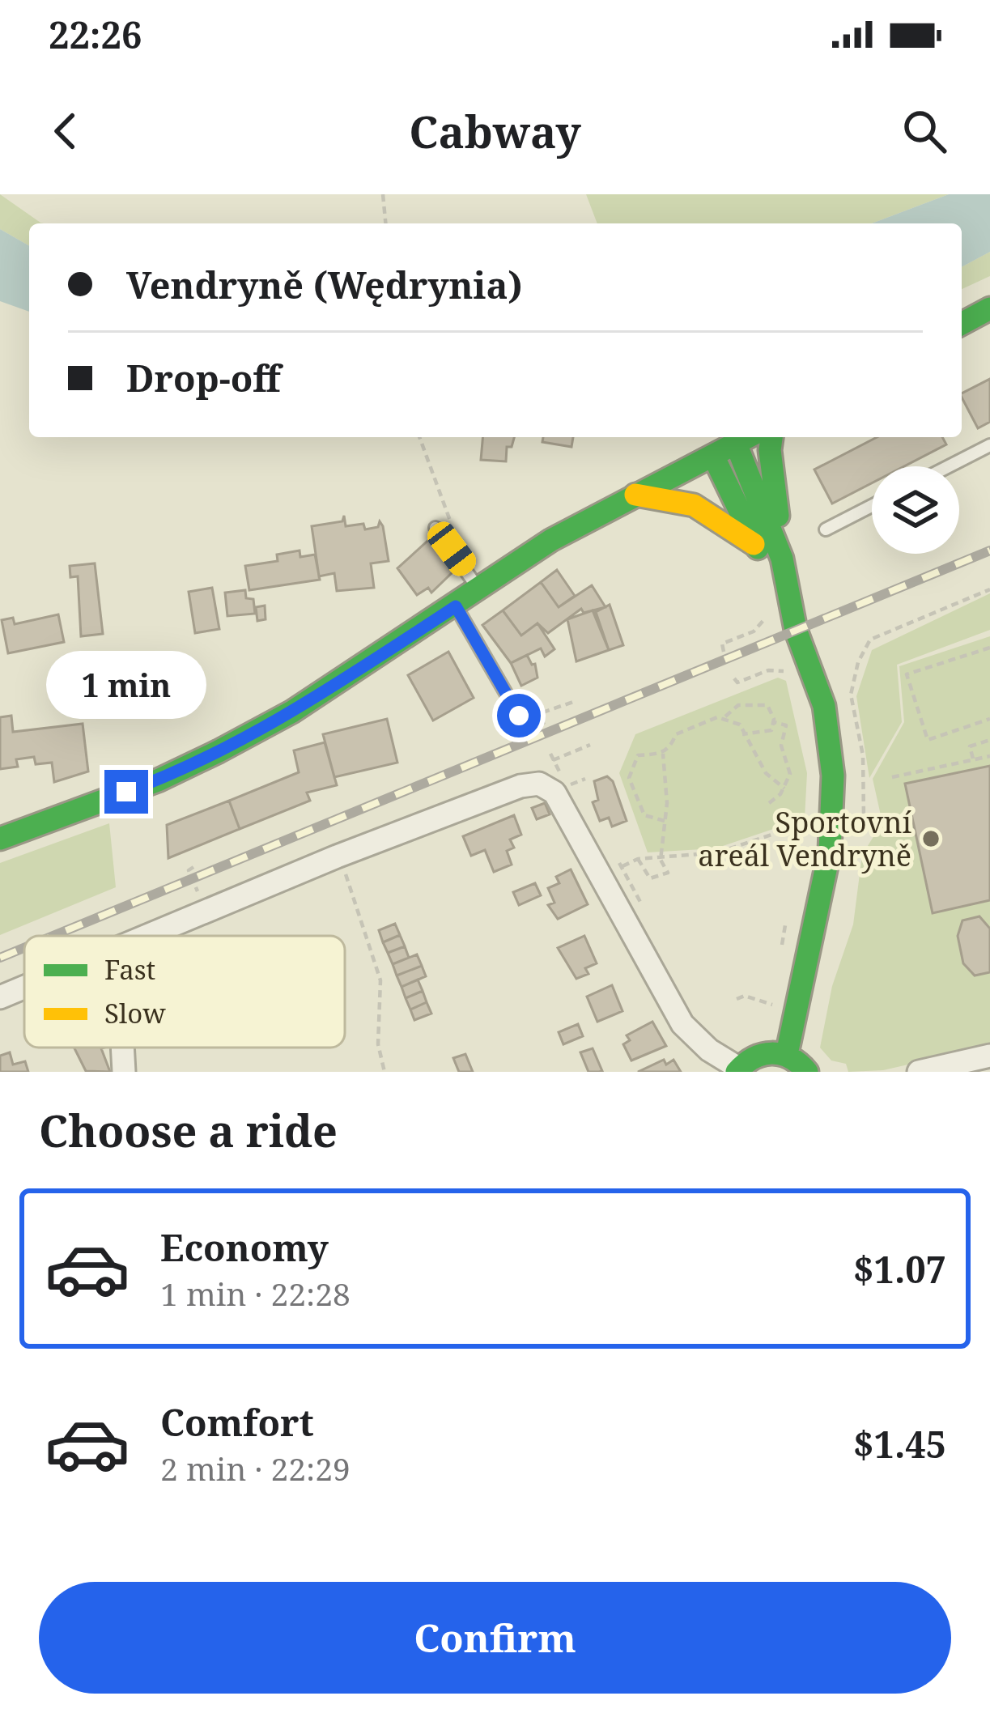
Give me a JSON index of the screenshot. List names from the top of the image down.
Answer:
{
  "places": ["Sportovní areál Vendryně"],
  "legend": ["Fast", "Slow"],
  "page": {
    "status": "22:26",
    "header": "Cabway",
    "banner": ["Vendryně (Wędrynia)", "Drop-off"],
    "bubble": "1 min",
    "heading": "Choose a ride",
    "list": [
      {
        "name": "Economy",
        "note": "1 min · 22:28",
        "value": "$1.07"
      },
      {
        "name": "Comfort",
        "note": "2 min · 22:29",
        "value": "$1.45"
      }
    ],
    "buttons": "Confirm"
  }
}
